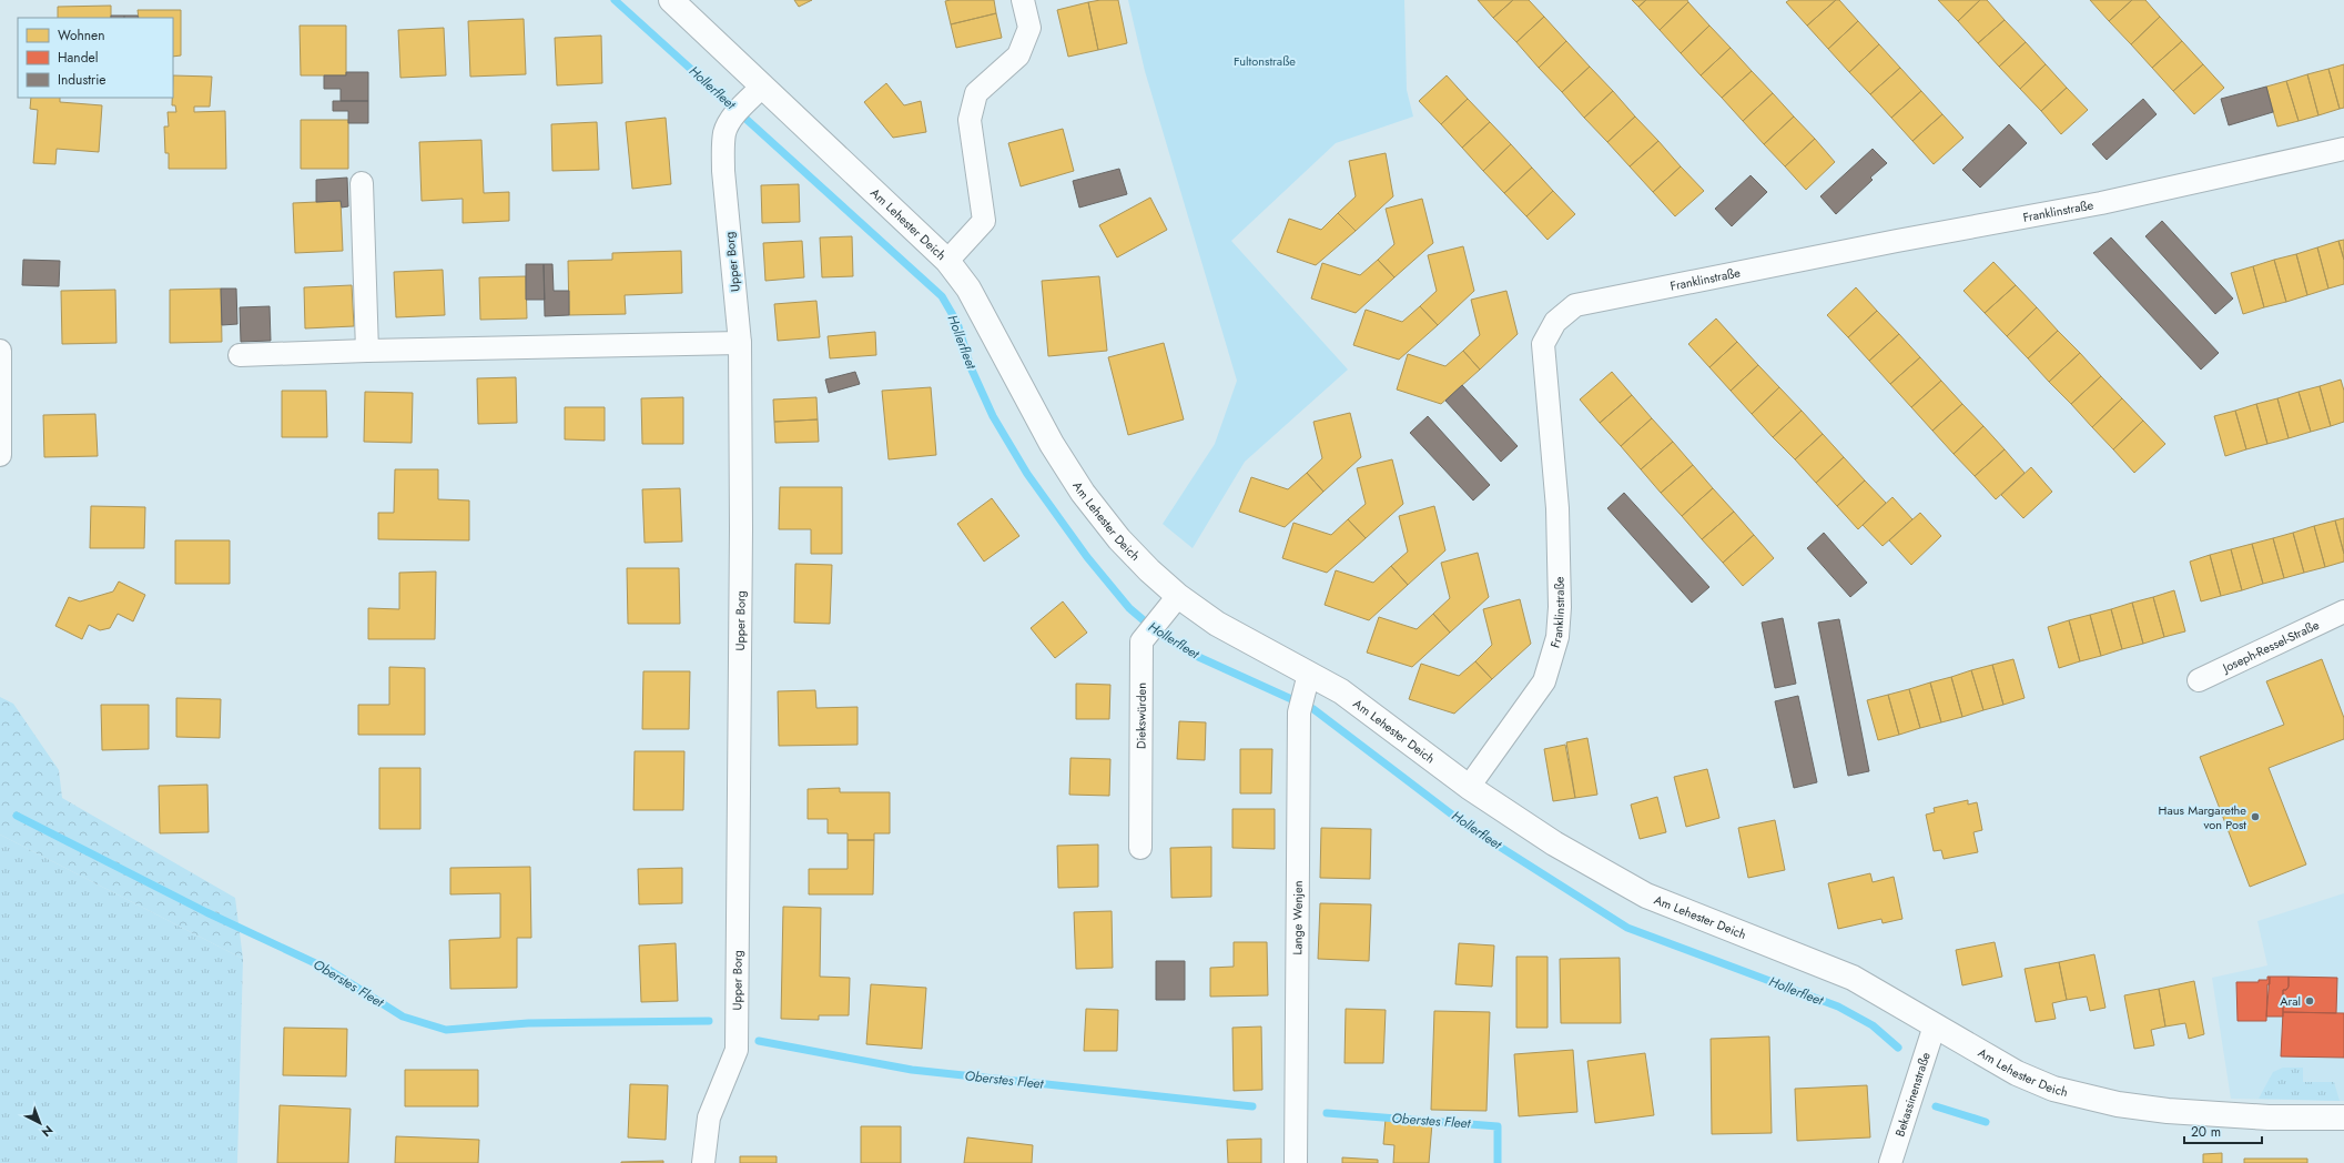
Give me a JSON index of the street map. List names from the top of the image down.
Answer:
{
  "streets": {
    "street": [
      "Franklinstraße",
      "Am Lehester Deich",
      "Upper Borg",
      "Joseph-Ressel-Straße",
      "Diekswürden",
      "Lange Wenjen",
      "Bekassinenstraße"
    ]
  },
  "crossings": [
    ["Franklinstraße", "Am Lehester Deich"],
    ["Am Lehester Deich", "Upper Borg"],
    ["Am Lehester Deich", "Diekswürden"],
    ["Am Lehester Deich", "Lange Wenjen"],
    ["Am Lehester Deich", "Bekassinenstraße"]
  ],
  "water": ["Hollerfleet", "Oberstes Fleet"],
  "parks": ["Fultonstraße"],
  "places": ["Haus Margarethe von Post", "Aral"],
  "legend": ["Wohnen", "Handel", "Industrie"],
  "scale_bar": "20 m",
  "north": "bottom right"
}
